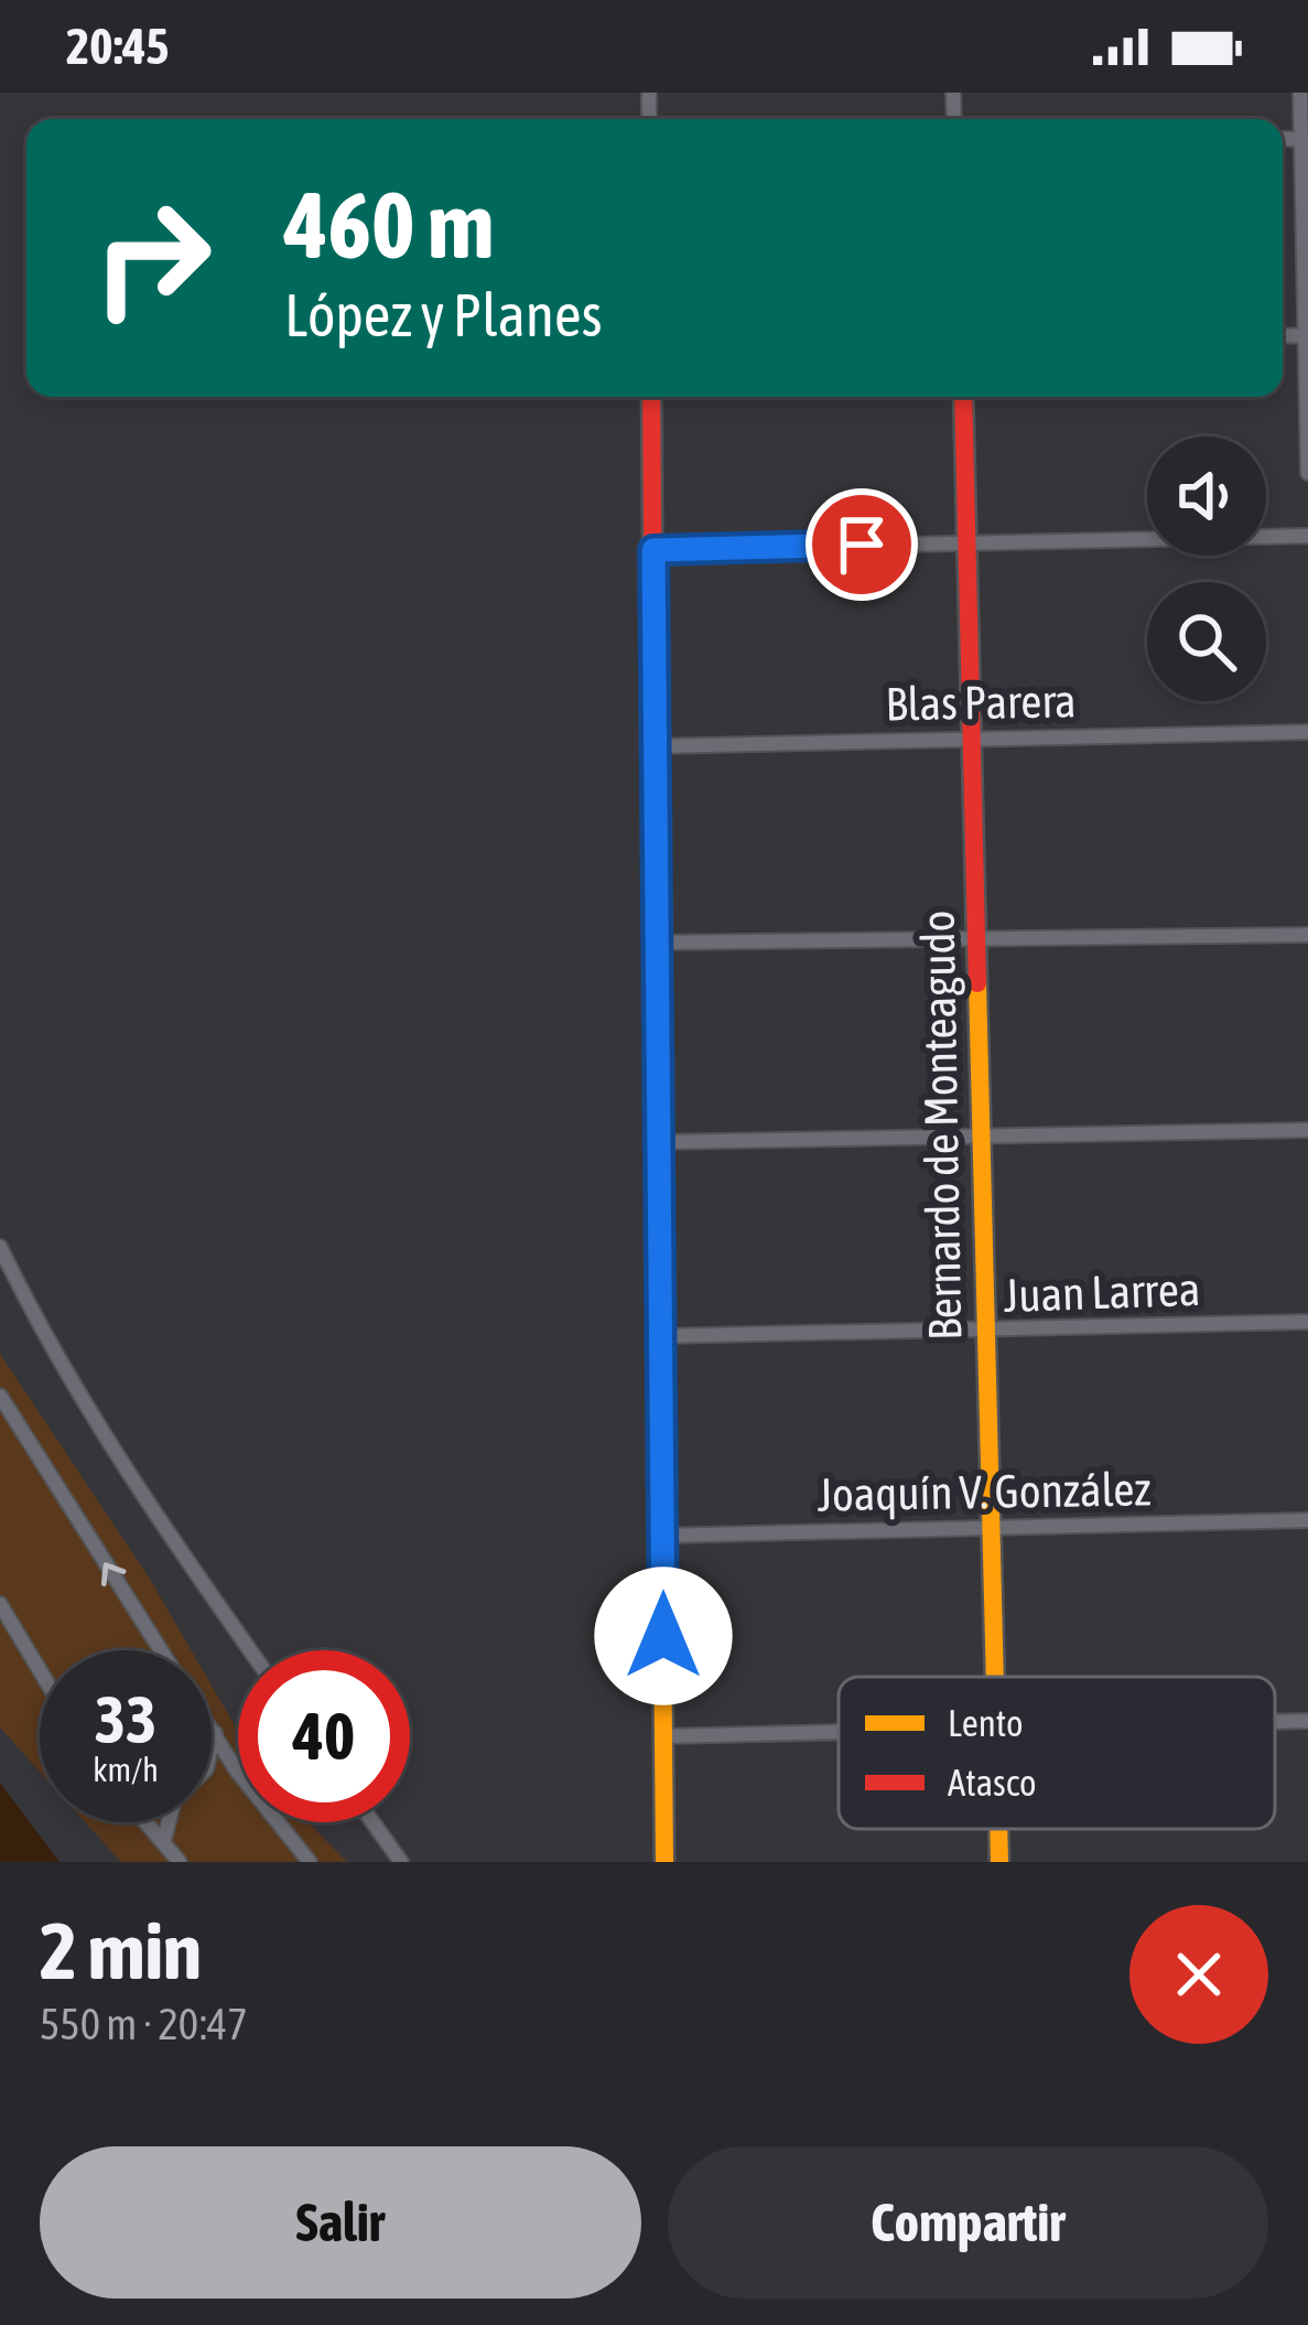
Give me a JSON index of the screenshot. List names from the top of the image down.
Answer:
{
  "streets": {
    "street": [
      "Blas Parera",
      "Bernardo de Monteagudo",
      "Juan Larrea",
      "Joaquín V. González"
    ]
  },
  "crossings": [
    ["Blas Parera", "Bernardo de Monteagudo"],
    ["Bernardo de Monteagudo", "Juan Larrea"],
    ["Bernardo de Monteagudo", "Joaquín V. González"]
  ],
  "legend": ["Lento", "Atasco"],
  "page": {
    "status": "20:45",
    "turn": ["460 m", "López y Planes"],
    "speed": "33 km/h",
    "limit": "40",
    "heading": ["2 min", "550 m · 20:47"],
    "buttons": ["Salir", "Compartir"]
  }
}
